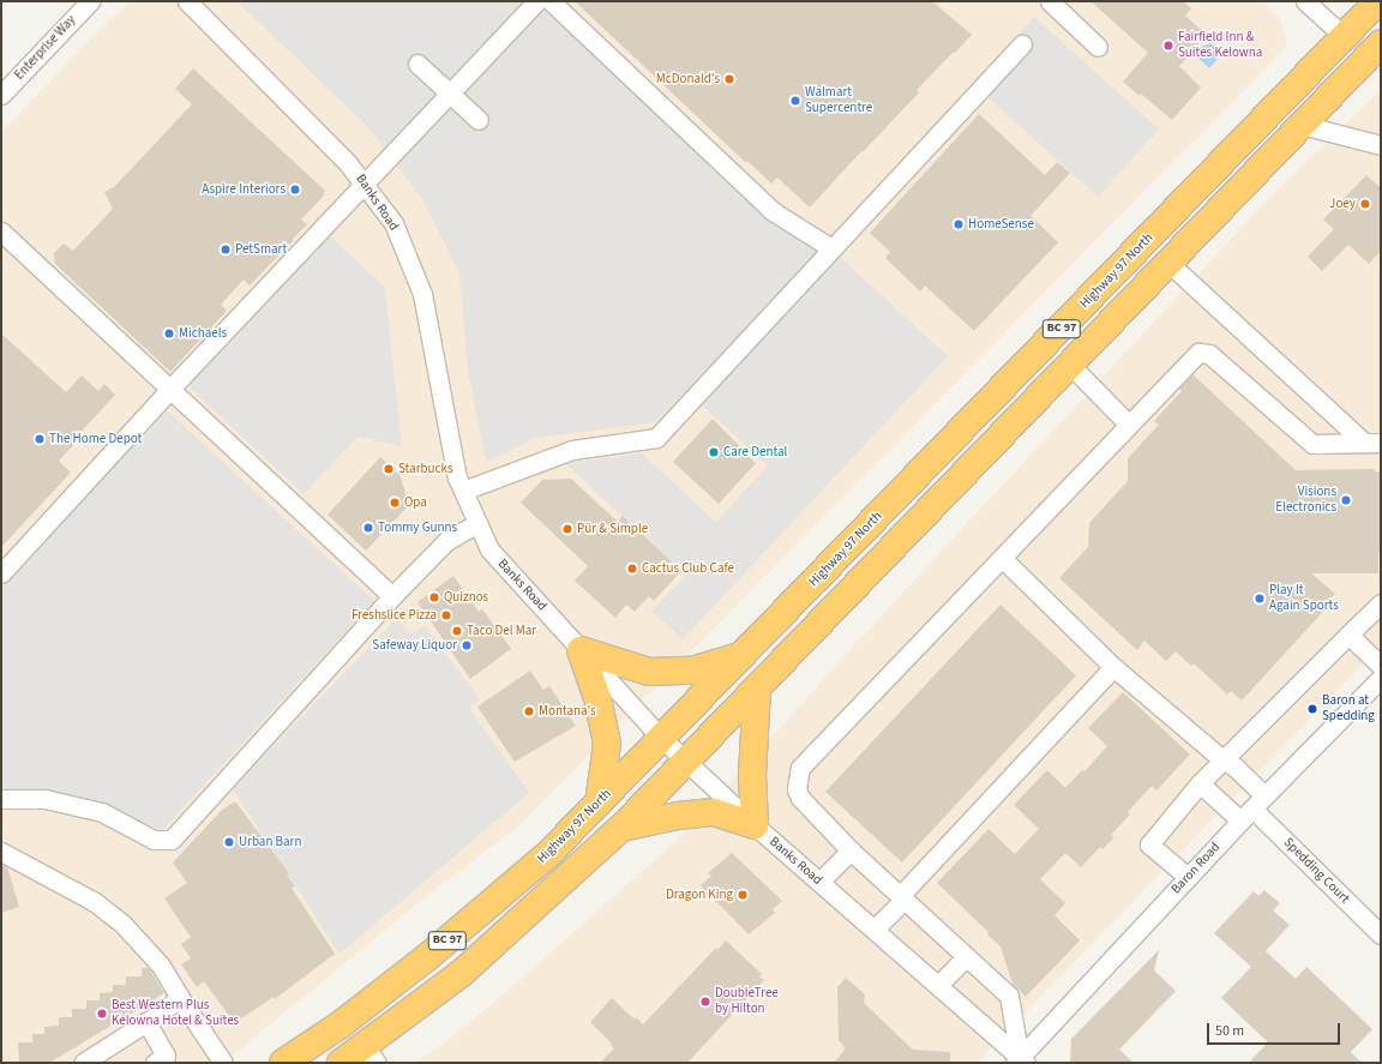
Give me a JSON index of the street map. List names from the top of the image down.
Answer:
{
  "streets": {
    "highway": ["Highway 97 North", "BC 97"],
    "street": [
      "Enterprise Way",
      "Banks Road",
      "Baron Road",
      "Spedding Court"
    ]
  },
  "crossings": [
    ["Banks Road", "Highway 97 North"],
    ["Banks Road", "BC 97"],
    ["Banks Road", "Baron Road"],
    ["Baron Road", "Spedding Court"]
  ],
  "places": [
    "Fairfield Inn & Suites Kelowna",
    "McDonald's",
    "Walmart Supercentre",
    "Aspire Interiors",
    "Joey",
    "HomeSense",
    "PetSmart",
    "Michaels",
    "The Home Depot",
    "Care Dental",
    "Starbucks",
    "Visions Electronics",
    "Opa",
    "Tommy Gunns",
    "Pür & Simple",
    "Cactus Club Cafe",
    "Quiznos",
    "Play It Again Sports",
    "Freshslice Pizza",
    "Taco Del Mar",
    "Safeway Liquor",
    "Baron at Spedding",
    "Montana's",
    "Urban Barn",
    "Dragon King",
    "DoubleTree by Hilton",
    "Best Western Plus Kelowna Hotel & Suites"
  ],
  "scale_bar": "50 m"
}
